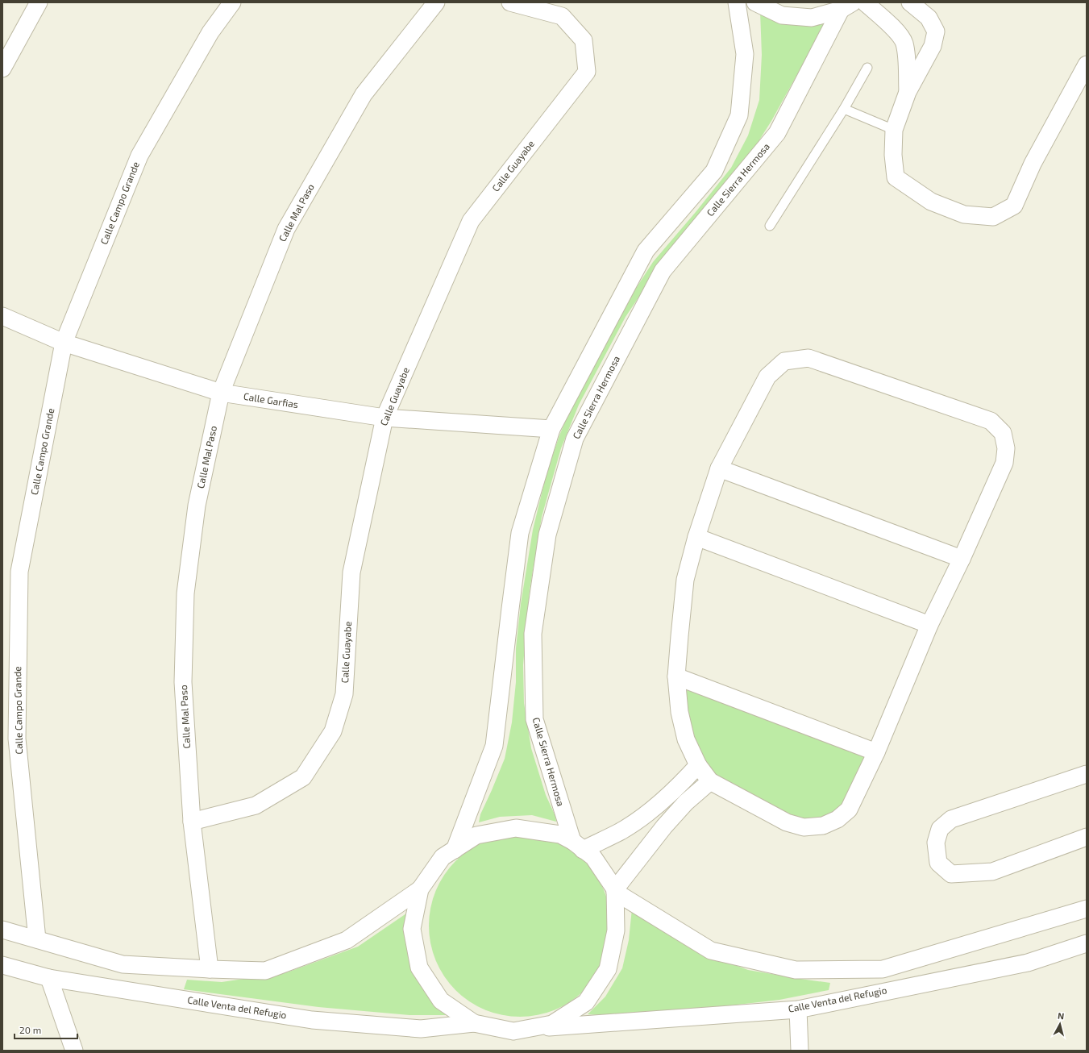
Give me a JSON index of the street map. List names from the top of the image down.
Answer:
{
  "streets": {
    "street": [
      "Calle Guayabe",
      "Calle Sierra Hermosa",
      "Calle Campo Grande",
      "Calle Mal Paso",
      "Calle Garfias",
      "Calle Venta del Refugio"
    ]
  },
  "crossings": [
    ["Calle Guayabe", "Calle Mal Paso"],
    ["Calle Guayabe", "Calle Garfias"],
    ["Calle Campo Grande", "Calle Garfias"],
    ["Calle Mal Paso", "Calle Garfias"]
  ],
  "scale_bar": "20 m",
  "north": "top"
}
